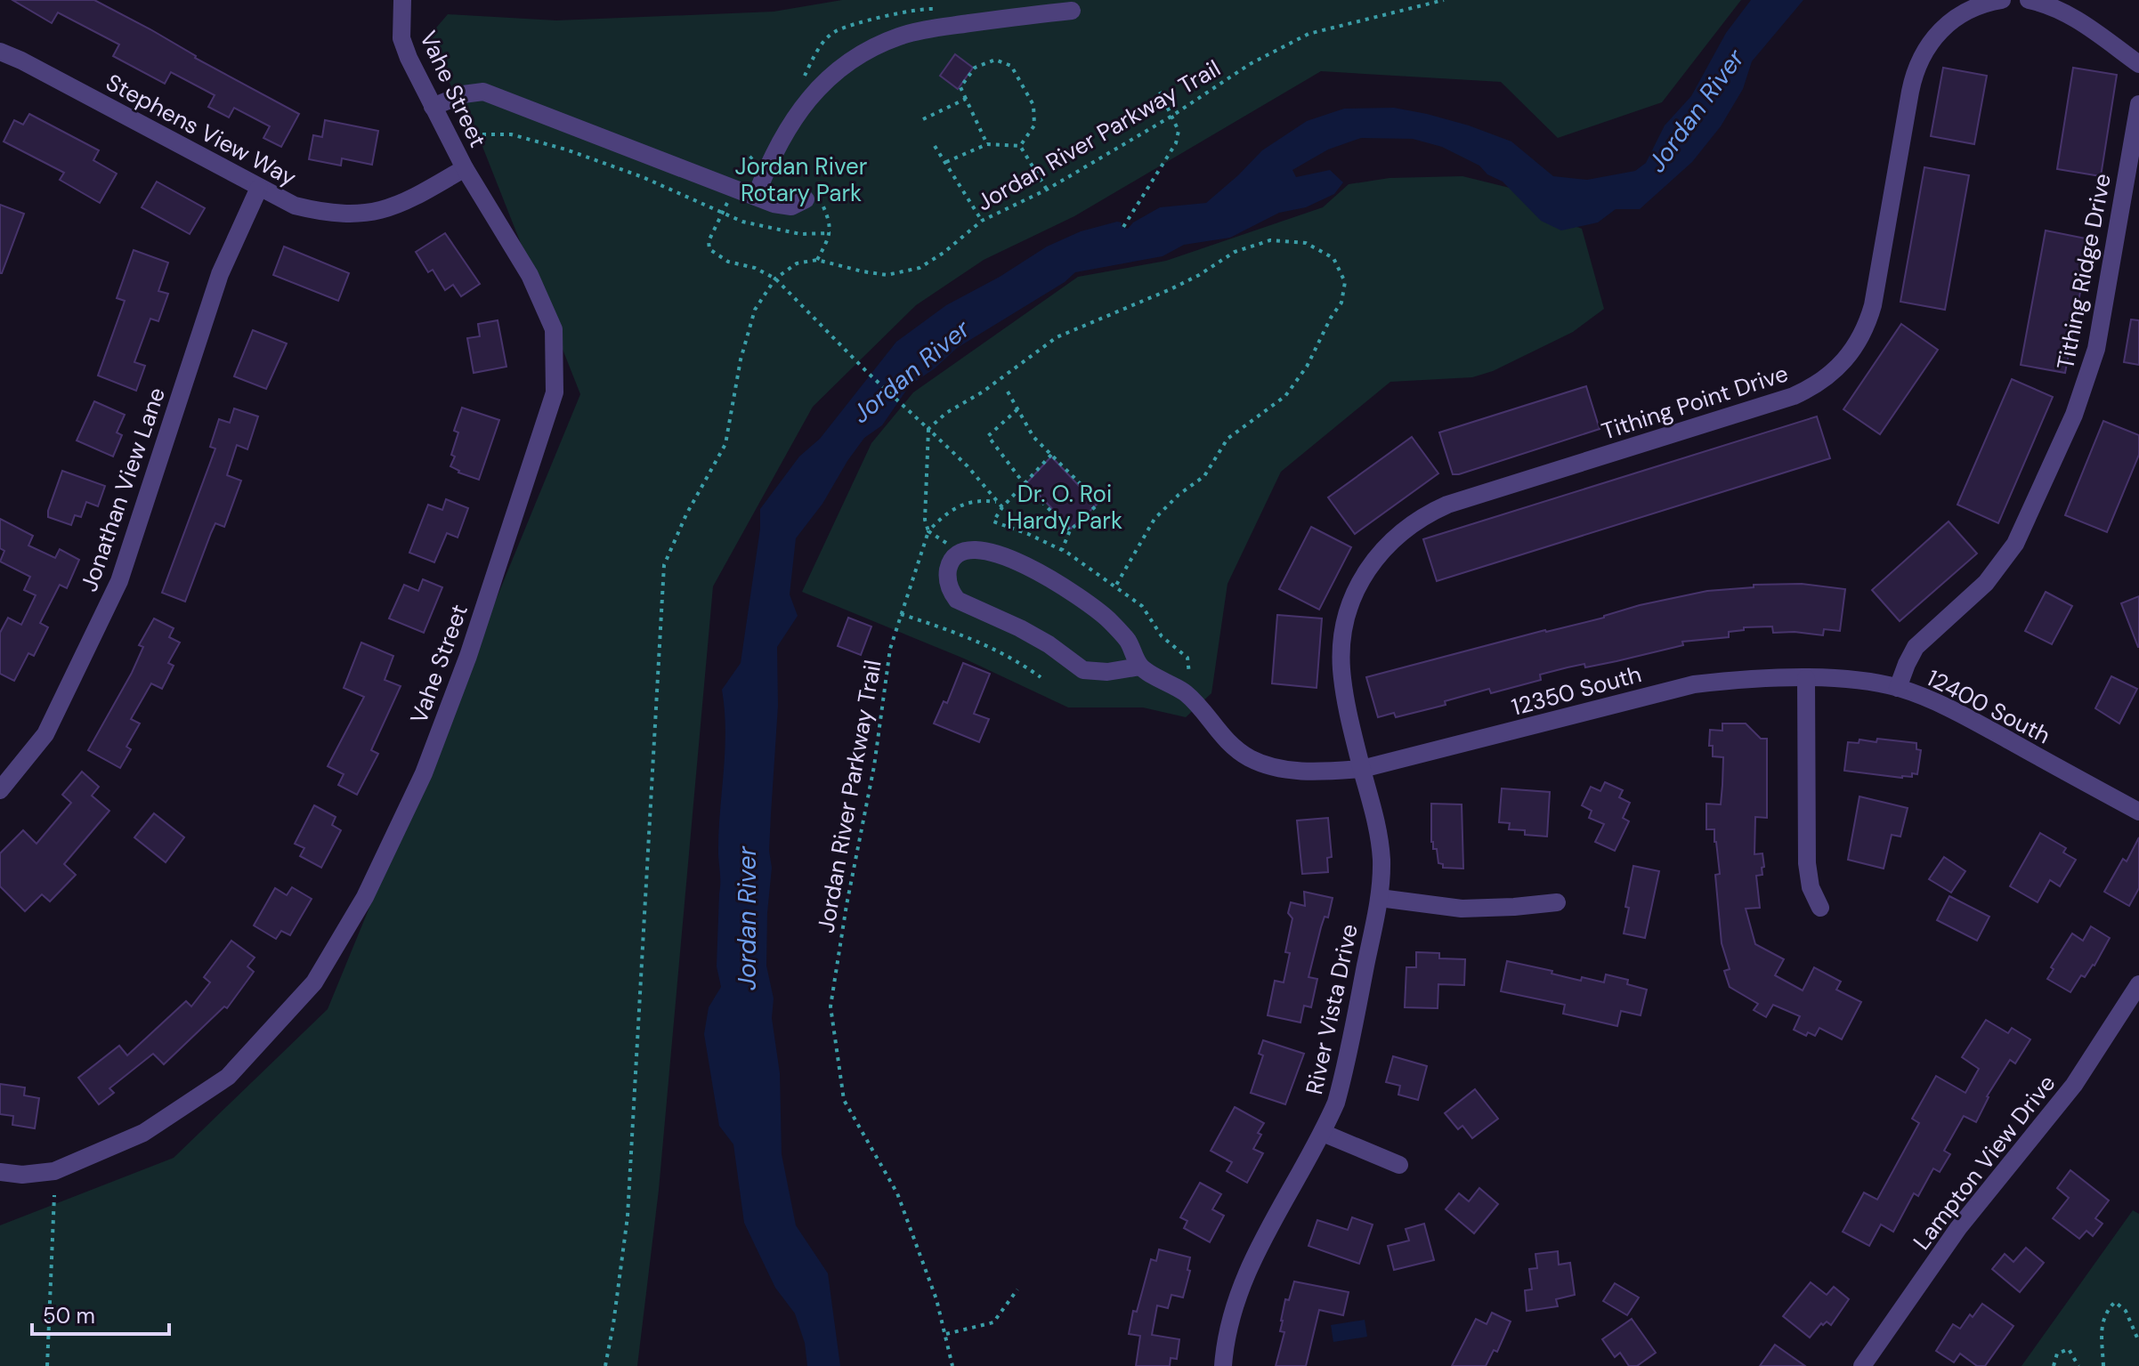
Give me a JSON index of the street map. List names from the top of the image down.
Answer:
{
  "streets": {
    "street": [
      "Vahe Street",
      "Stephens View Way",
      "Tithing Ridge Drive",
      "Tithing Point Drive",
      "Jonathan View Lane",
      "12350 South",
      "12400 South",
      "River Vista Drive",
      "Lampton View Drive"
    ],
    "path": ["Jordan River Parkway Trail"]
  },
  "crossings": [
    ["Vahe Street", "Stephens View Way"],
    ["Stephens View Way", "Jonathan View Lane"],
    ["Tithing Ridge Drive", "12400 South"],
    ["Tithing Point Drive", "12350 South"],
    ["Tithing Point Drive", "River Vista Drive"],
    ["12350 South", "12400 South"],
    ["12350 South", "River Vista Drive"]
  ],
  "water": ["Jordan River"],
  "parks": ["Jordan River Rotary Park", "Dr. O. Roi Hardy Park"],
  "scale_bar": "50 m"
}
